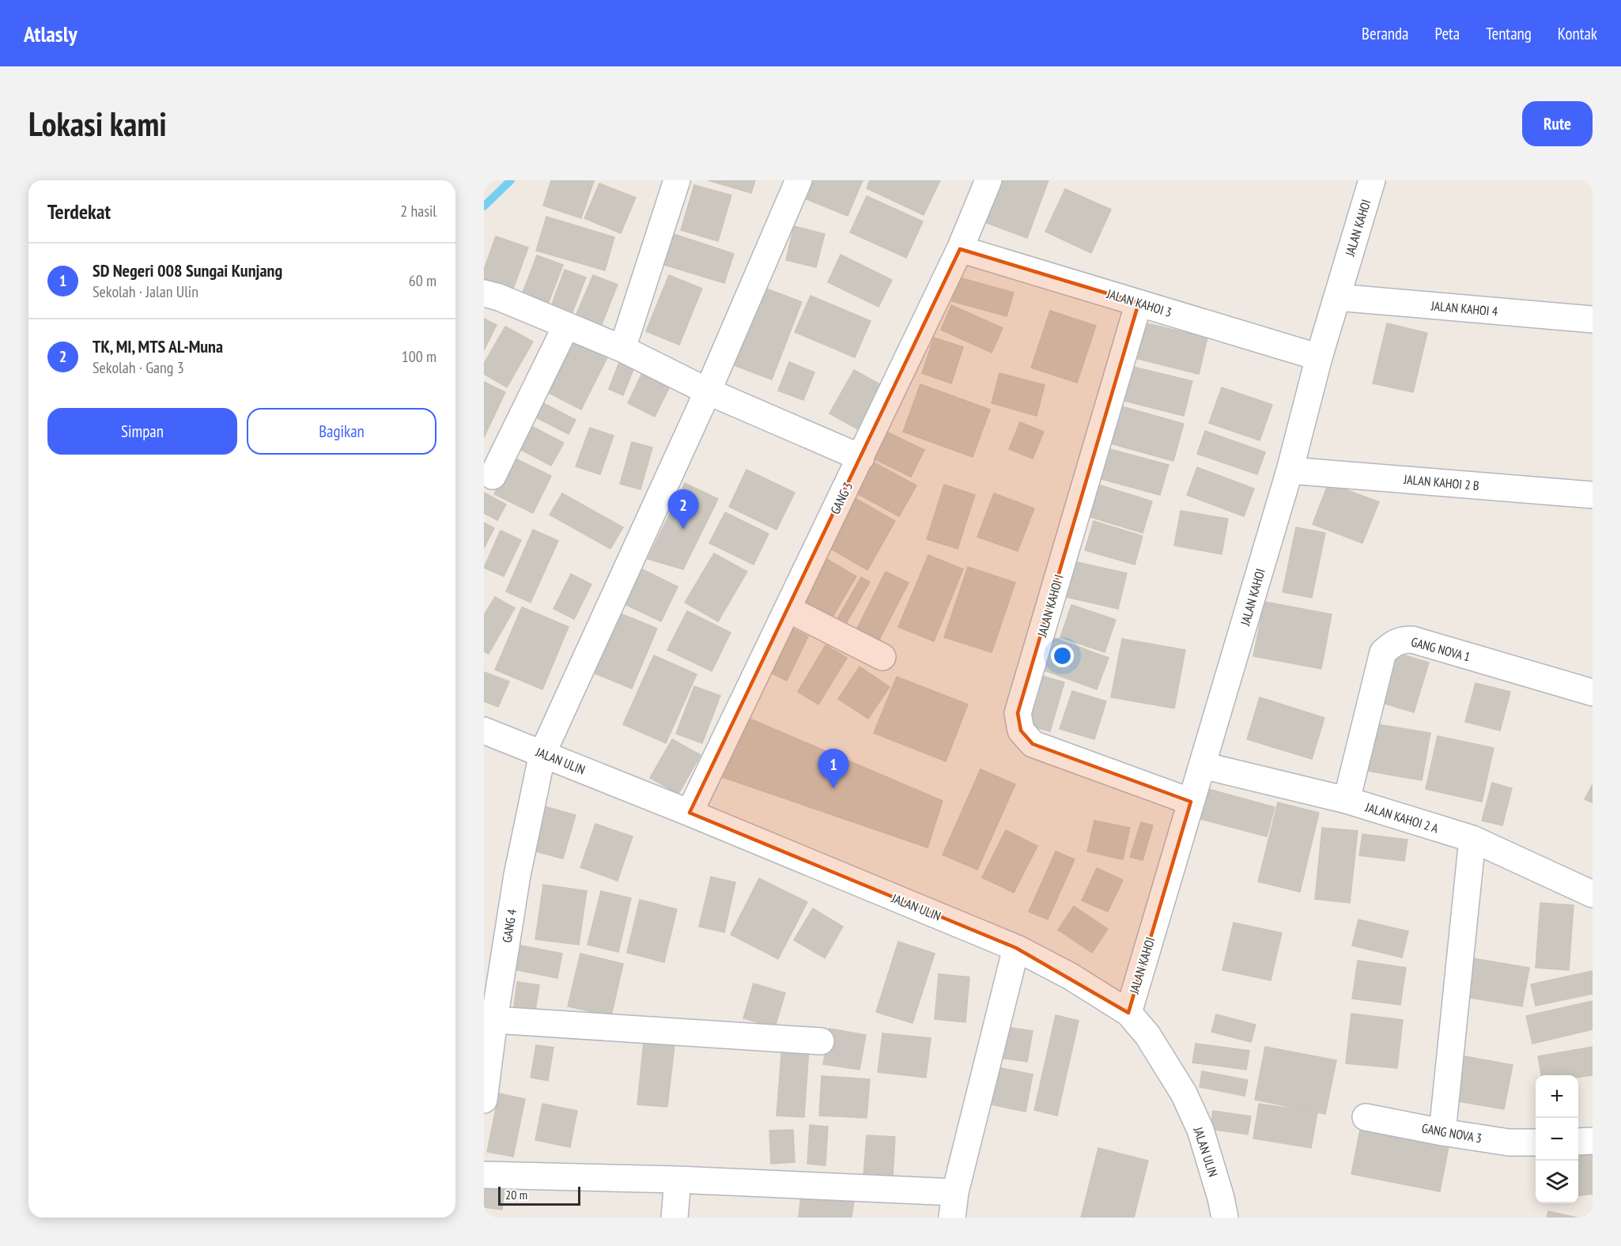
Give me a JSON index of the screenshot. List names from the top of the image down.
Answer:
{
  "streets": {
    "street": [
      "JALAN KAHOI",
      "JALAN KAHOI 3",
      "JALAN KAHOI 4",
      "JALAN KAHOI 2 B",
      "GANG 3",
      "JALAN KAHOI I",
      "GANG NOVA 1",
      "JALAN ULIN",
      "JALAN KAHOI 2 A",
      "GANG 4",
      "GANG NOVA 3"
    ]
  },
  "crossings": [
    ["JALAN KAHOI", "JALAN KAHOI 3"],
    ["JALAN KAHOI", "JALAN KAHOI 4"],
    ["JALAN KAHOI", "JALAN KAHOI 2 B"],
    ["JALAN KAHOI", "JALAN KAHOI I"],
    ["JALAN KAHOI", "JALAN ULIN"],
    ["JALAN KAHOI", "JALAN KAHOI 2 A"],
    ["JALAN KAHOI 3", "GANG 3"],
    ["JALAN KAHOI 3", "JALAN KAHOI I"],
    ["GANG 3", "JALAN ULIN"],
    ["GANG NOVA 1", "JALAN KAHOI 2 A"],
    ["JALAN ULIN", "GANG 4"]
  ],
  "scale_bar": "20 m",
  "page": {
    "header": "Atlasly",
    "nav": [
      "Beranda",
      "Peta",
      "Tentang",
      "Kontak"
    ],
    "buttons": [
      "Rute",
      ["Simpan", "Bagikan"]
    ],
    "title": "Lokasi kami",
    "heading": ["Terdekat", "2 hasil"],
    "list": [
      {
        "mark": "1",
        "name": "SD Negeri 008 Sungai Kunjang",
        "note": "Sekolah · Jalan Ulin",
        "value": "60 m"
      },
      {
        "mark": "2",
        "name": "TK, MI, MTS AL-Muna",
        "note": "Sekolah · Gang 3",
        "value": "100 m"
      }
    ],
    "pins": ["2", "1"],
    "map_buttons": ["+", "−"],
    "scale": "20 m"
  }
}
